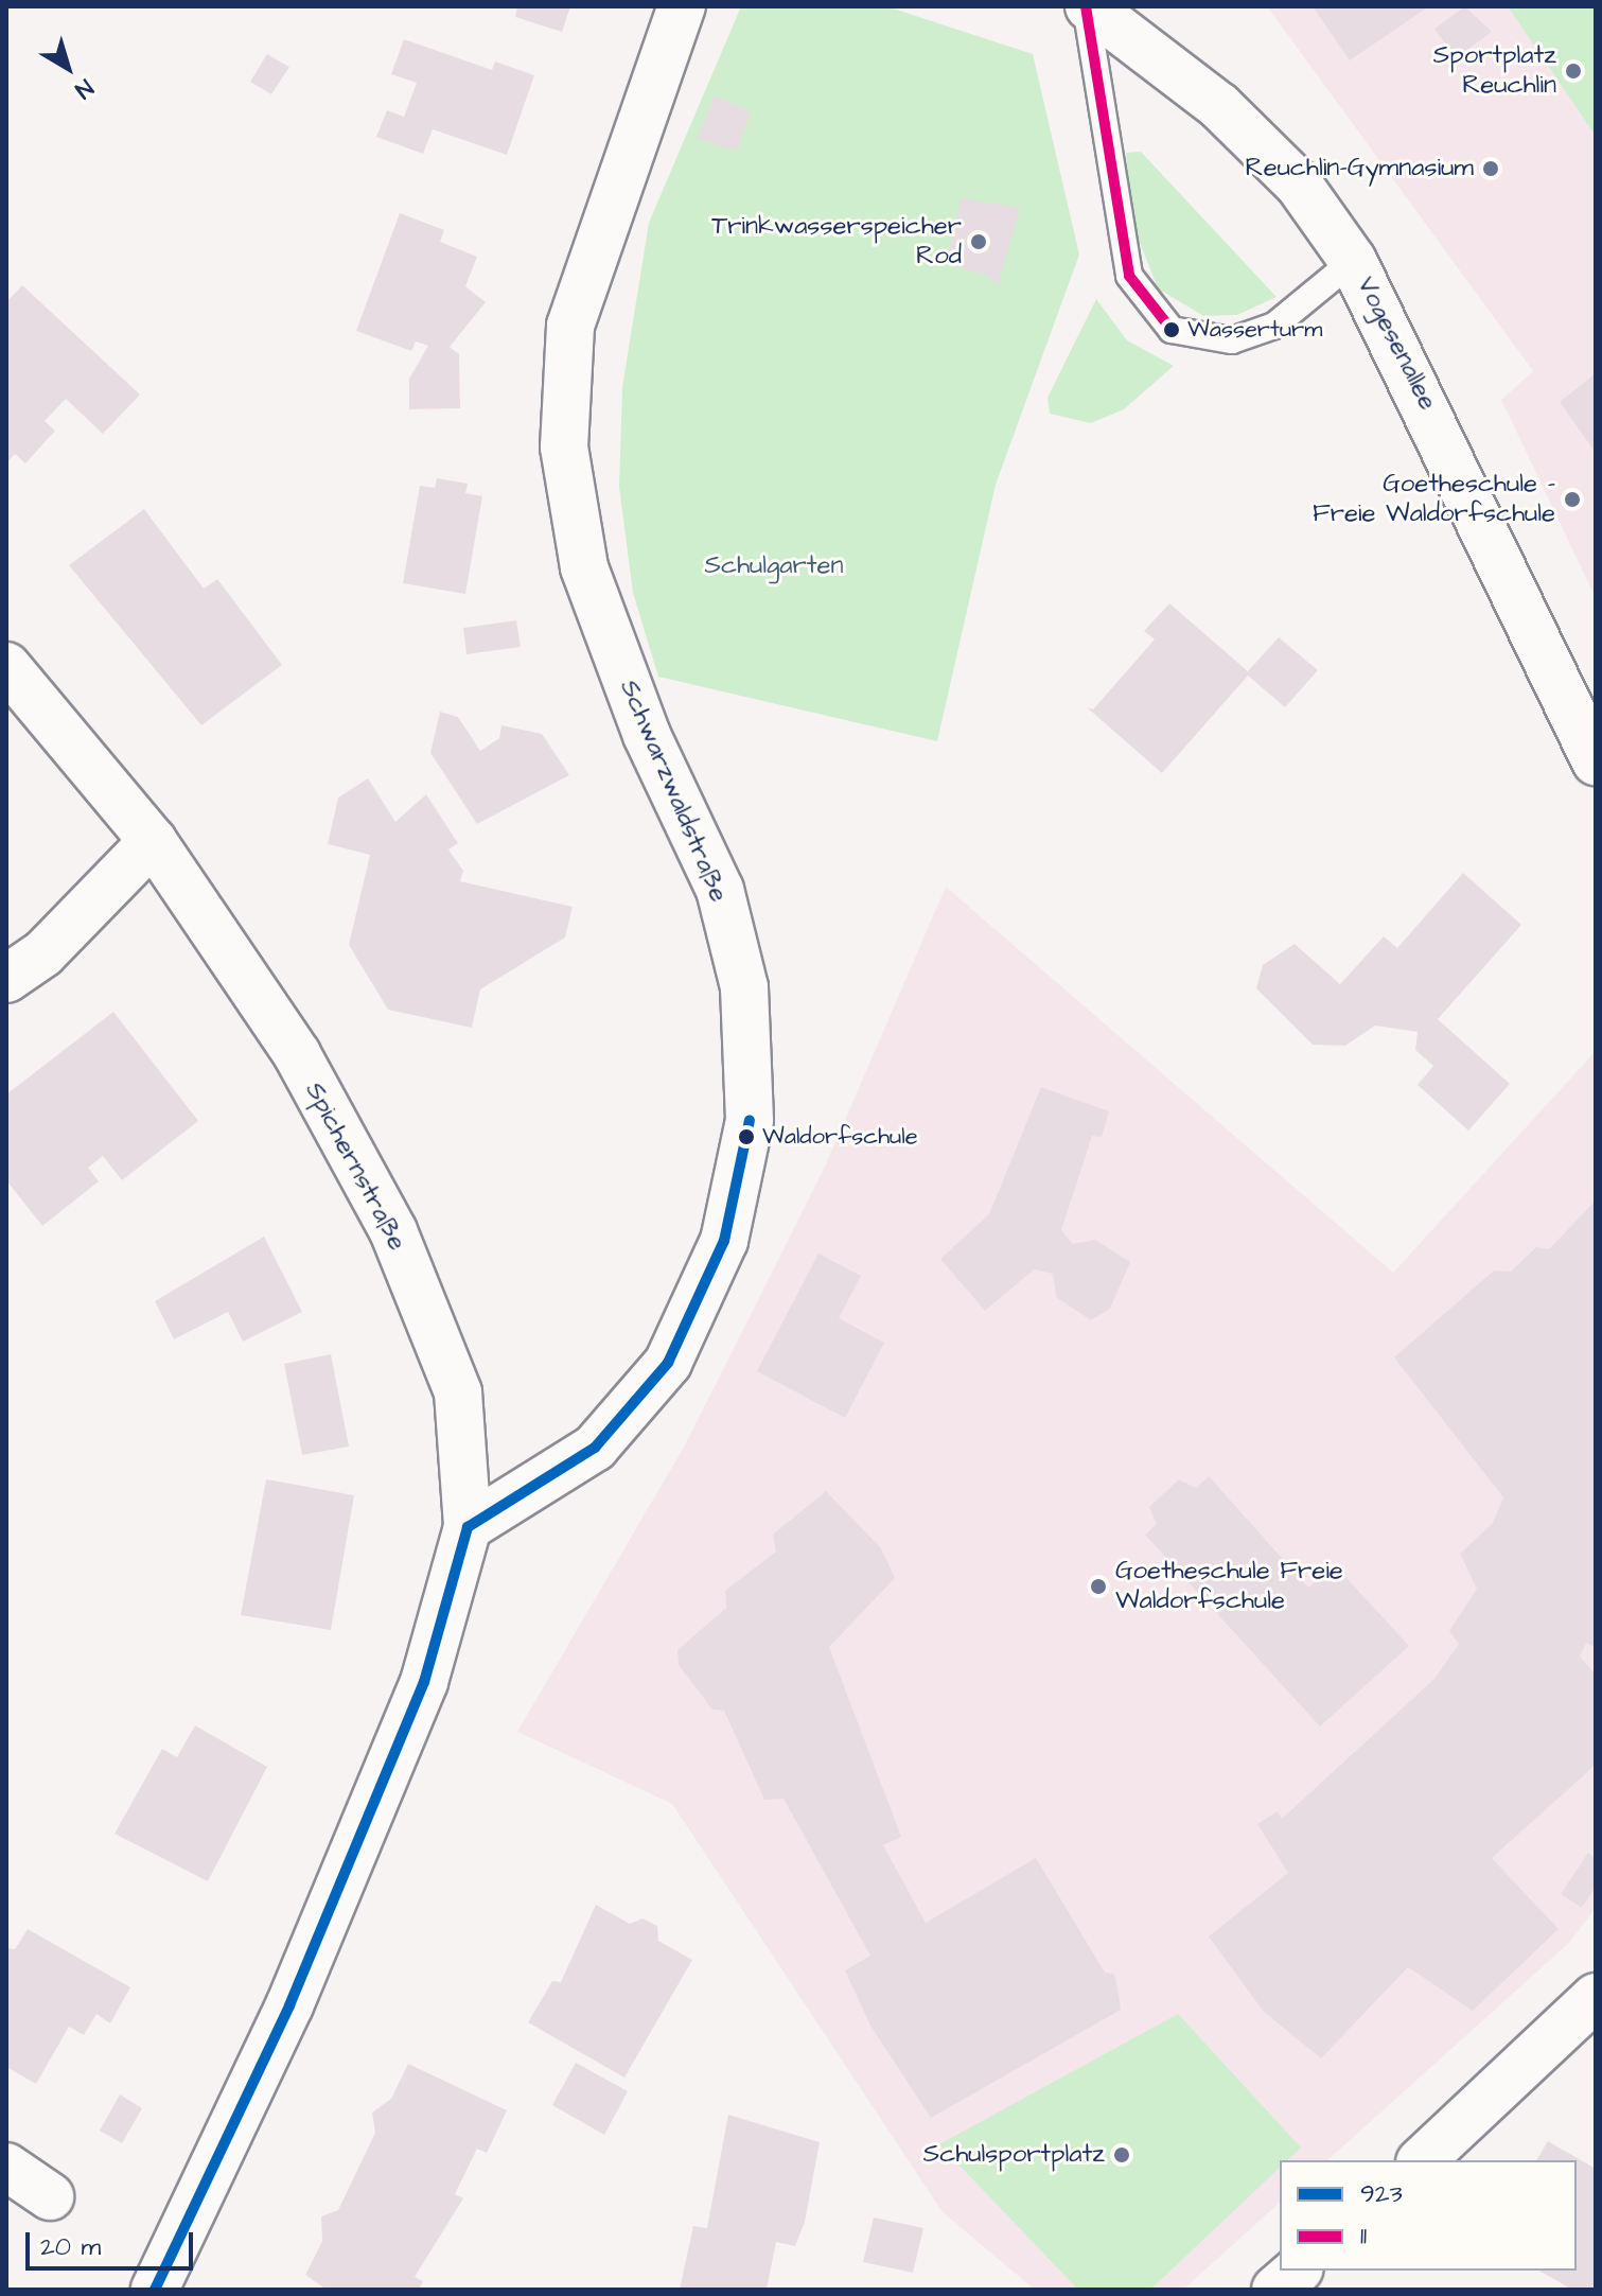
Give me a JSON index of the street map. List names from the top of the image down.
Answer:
{
  "streets": {
    "street": ["Vogesenallee", "Schwarzwaldstraße", "Spichernstraße"]
  },
  "crossings": [
    ["Schwarzwaldstraße", "Spichernstraße"]
  ],
  "parks": ["Schulgarten"],
  "places": [
    "Sportplatz Reuchlin",
    "Reuchlin-Gymnasium",
    "Trinkwasserspeicher Rod",
    "Wasserturm",
    "Goetheschule - Freie Waldorfschule",
    "Waldorfschule",
    "Goetheschule Freie Waldorfschule",
    "Schulsportplatz"
  ],
  "lines": ["transit line 11", "transit line 923"],
  "legend": ["923", "11"],
  "scale_bar": "20 m",
  "north": "bottom right"
}
